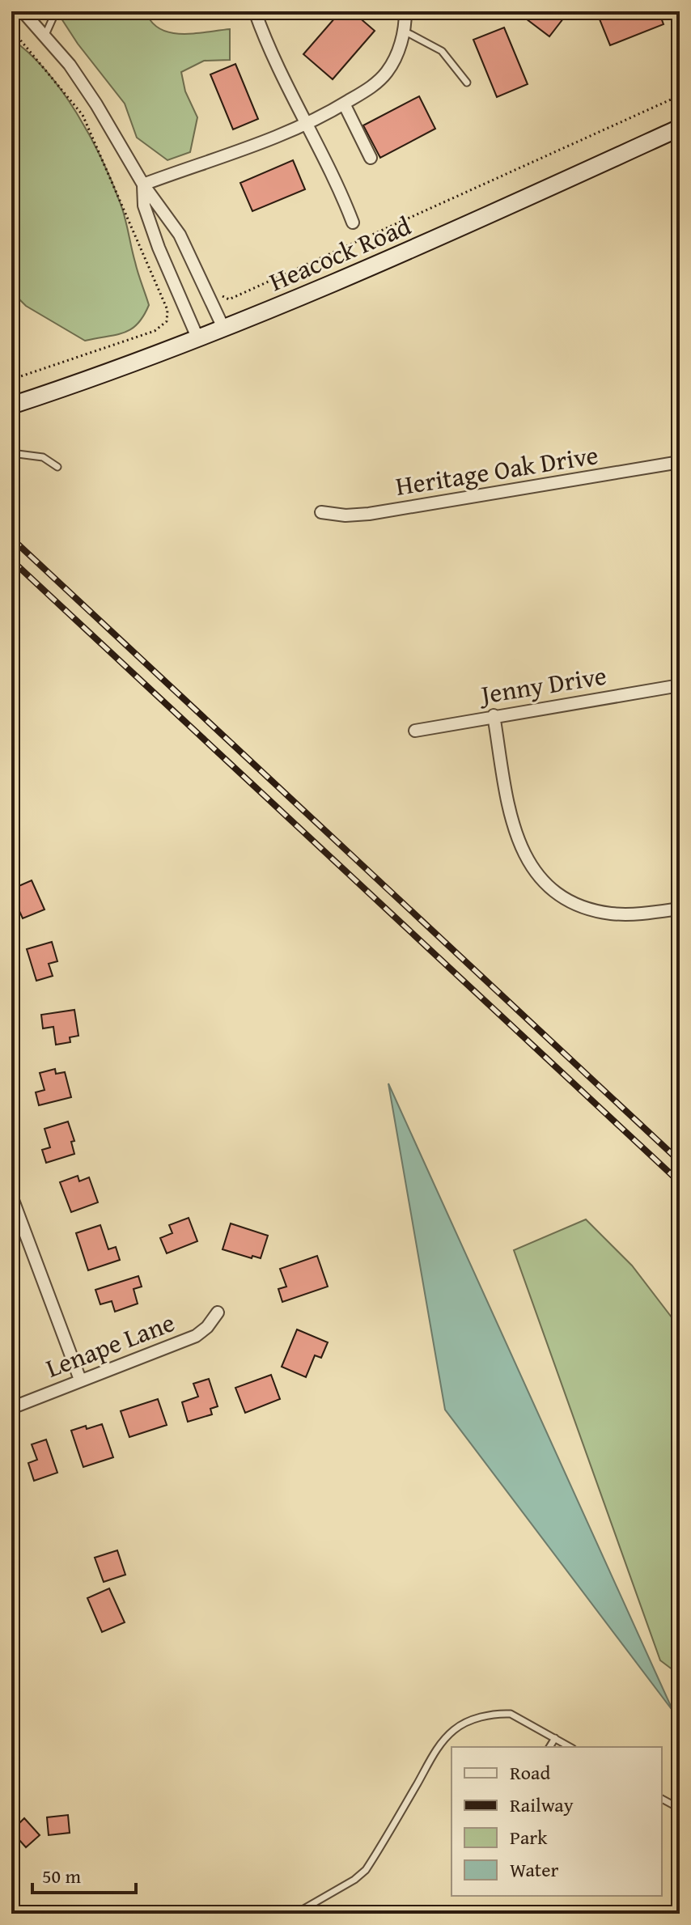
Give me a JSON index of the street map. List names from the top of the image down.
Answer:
{
  "streets": {
    "main road": ["Heacock Road"],
    "street": ["Heritage Oak Drive", "Jenny Drive", "Lenape Lane"]
  },
  "legend": [
    "Road",
    "Railway",
    "Park",
    "Water"
  ],
  "scale_bar": "50 m"
}
